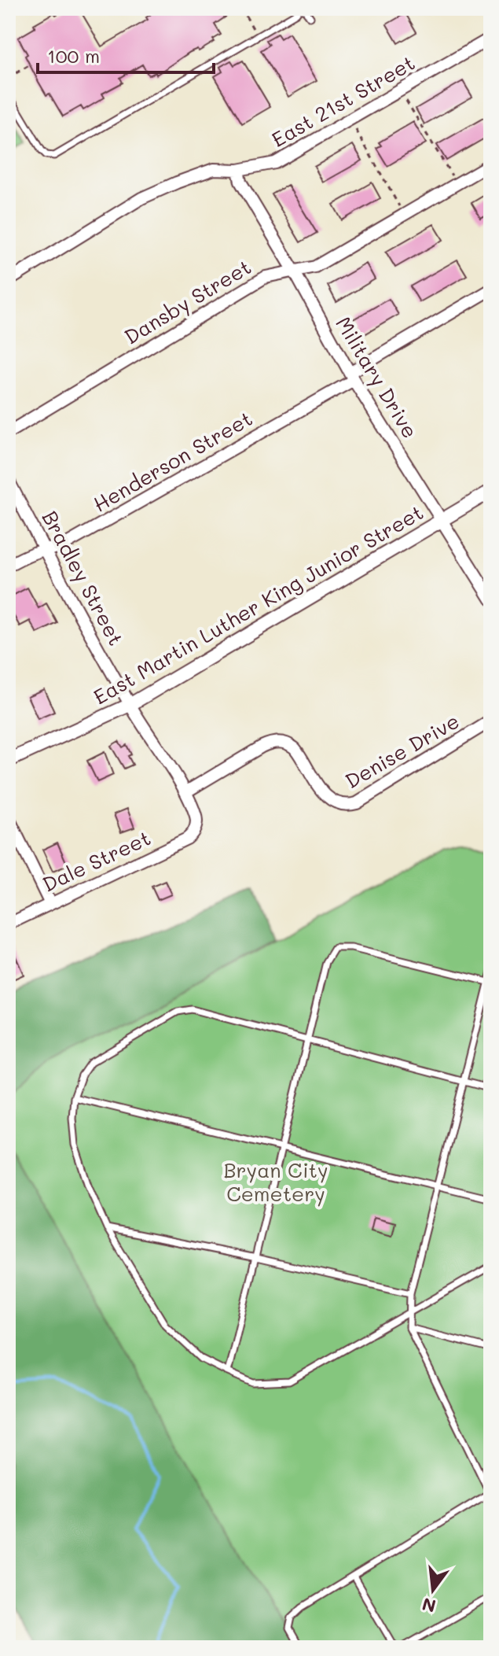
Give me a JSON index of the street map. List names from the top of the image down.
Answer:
{
  "streets": {
    "street": [
      "East 21st Street",
      "Dansby Street",
      "Military Drive",
      "Henderson Street",
      "Bradley Street",
      "East Martin Luther King Junior Street",
      "Denise Drive",
      "Dale Street"
    ]
  },
  "crossings": [
    ["East 21st Street", "Military Drive"],
    ["Dansby Street", "Military Drive"],
    ["Military Drive", "Henderson Street"],
    ["Military Drive", "East Martin Luther King Junior Street"],
    ["Henderson Street", "Bradley Street"],
    ["Bradley Street", "East Martin Luther King Junior Street"],
    ["Bradley Street", "Denise Drive"],
    ["Bradley Street", "Dale Street"]
  ],
  "parks": ["Bryan City Cemetery"],
  "scale_bar": "100 m",
  "north": "bottom"
}
